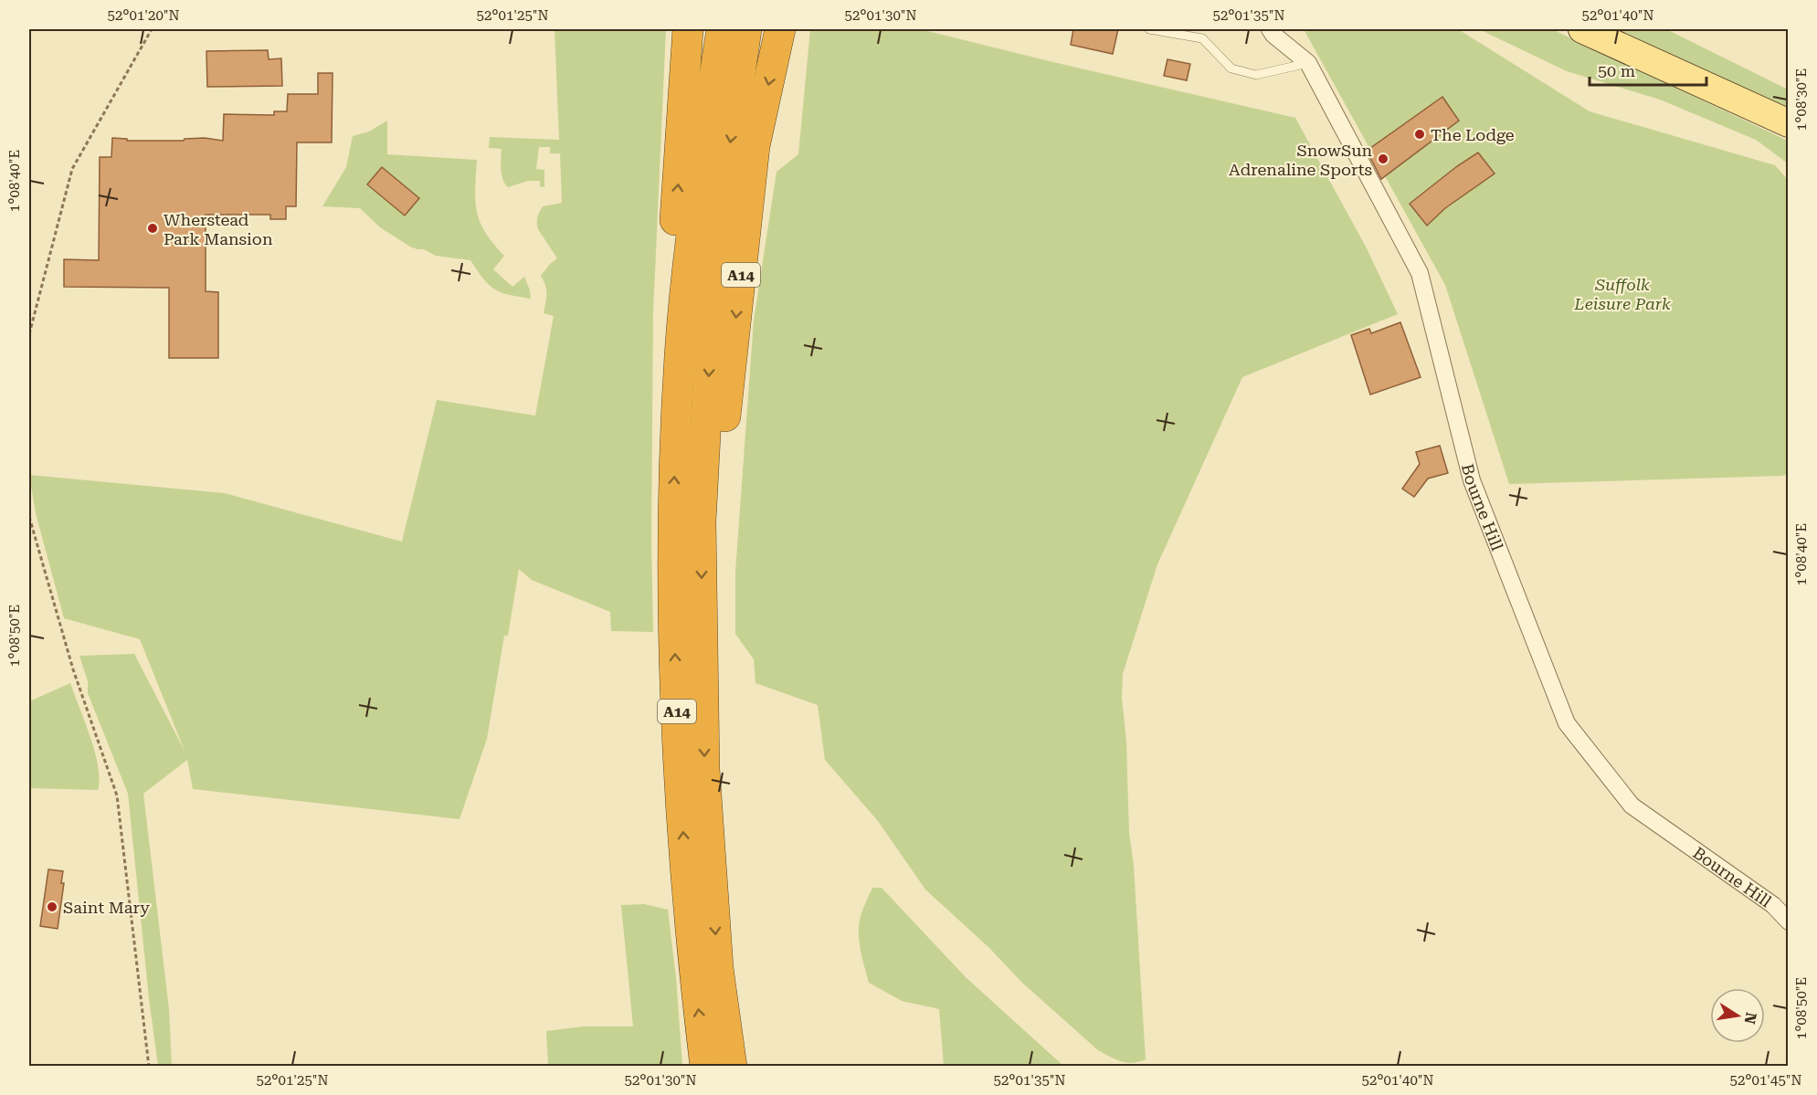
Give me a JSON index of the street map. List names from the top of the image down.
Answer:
{
  "streets": {
    "highway": ["A14"],
    "street": ["Bourne Hill"]
  },
  "parks": ["Suffolk Leisure Park"],
  "places": [
    "The Lodge",
    "SnowSun Adrenaline Sports",
    "Wherstead Park Mansion",
    "Saint Mary"
  ],
  "scale_bar": "50 m",
  "north": "right",
  "coordinates": [
    "52°01'20\"N",
    "52°01'25\"N",
    "52°01'30\"N",
    "52°01'35\"N",
    "52°01'40\"N",
    "1°08'30\"E",
    "1°08'40\"E",
    "1°08'50\"E",
    "52°01'45\"N"
  ]
}
